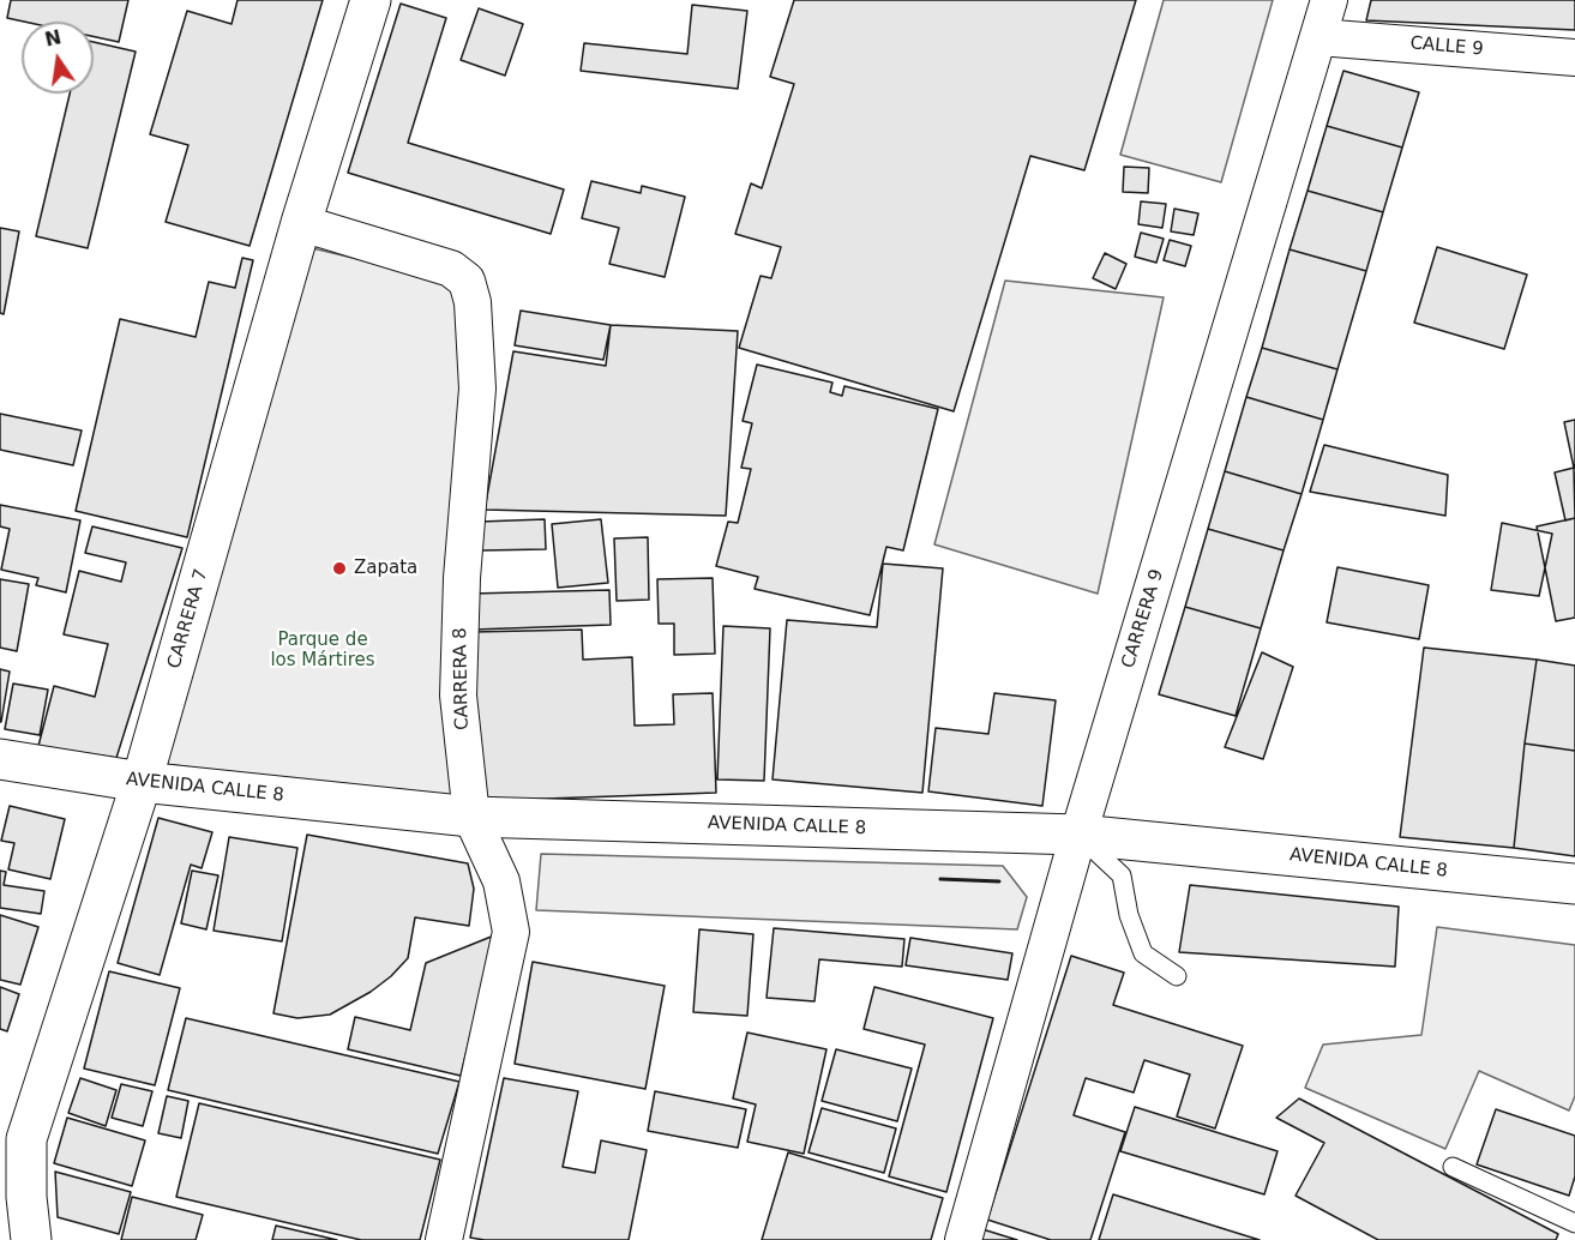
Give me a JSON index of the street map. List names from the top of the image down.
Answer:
{
  "streets": {
    "main road": ["CARRERA 7", "AVENIDA CALLE 8"],
    "street": ["CALLE 9", "CARRERA 9", "CARRERA 8"]
  },
  "crossings": [
    ["CALLE 9", "CARRERA 9"],
    ["CARRERA 7", "CARRERA 8"],
    ["CARRERA 7", "AVENIDA CALLE 8"],
    ["CARRERA 9", "AVENIDA CALLE 8"],
    ["CARRERA 8", "AVENIDA CALLE 8"]
  ],
  "parks": ["Parque de los Mártires"],
  "places": ["Zapata"],
  "north": "top"
}
